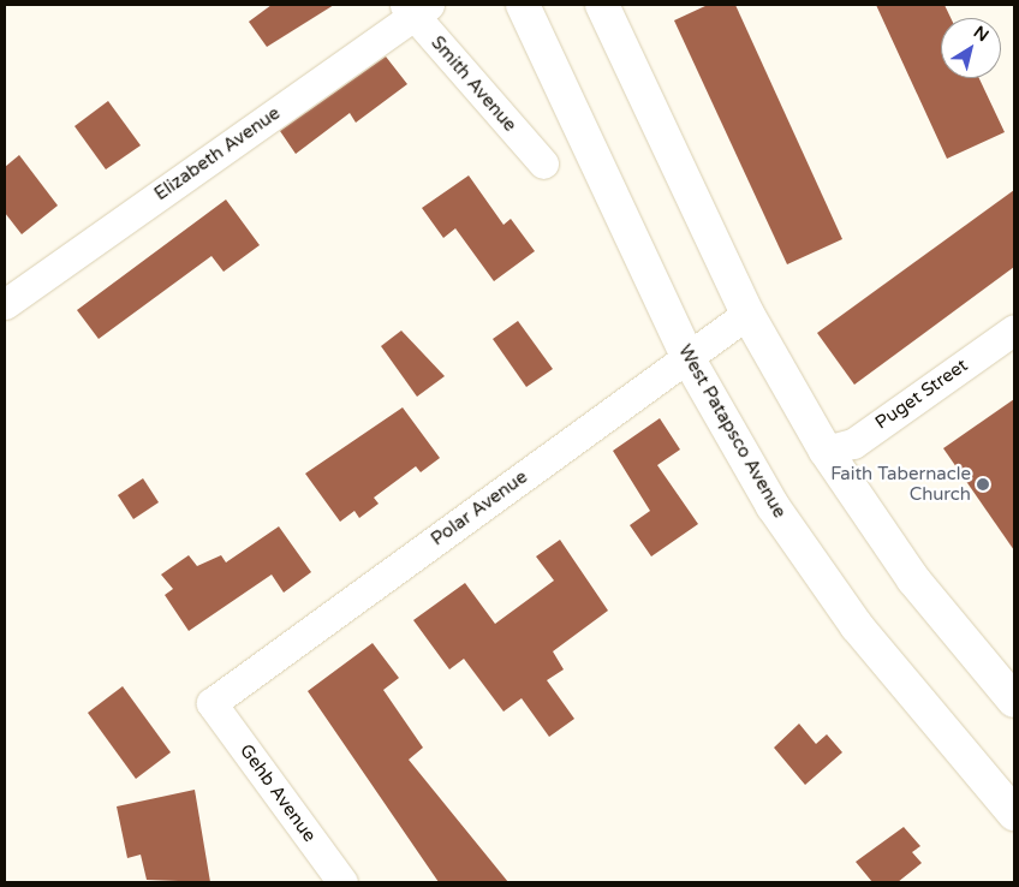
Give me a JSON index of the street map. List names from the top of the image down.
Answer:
{
  "streets": {
    "main road": ["West Patapsco Avenue"],
    "street": [
      "Smith Avenue",
      "Elizabeth Avenue",
      "Puget Street",
      "Polar Avenue",
      "Gehb Avenue"
    ]
  },
  "crossings": [
    ["Smith Avenue", "Elizabeth Avenue"],
    ["West Patapsco Avenue", "Polar Avenue"],
    ["Polar Avenue", "Gehb Avenue"]
  ],
  "places": ["Faith Tabernacle Church"],
  "north": "top right"
}
